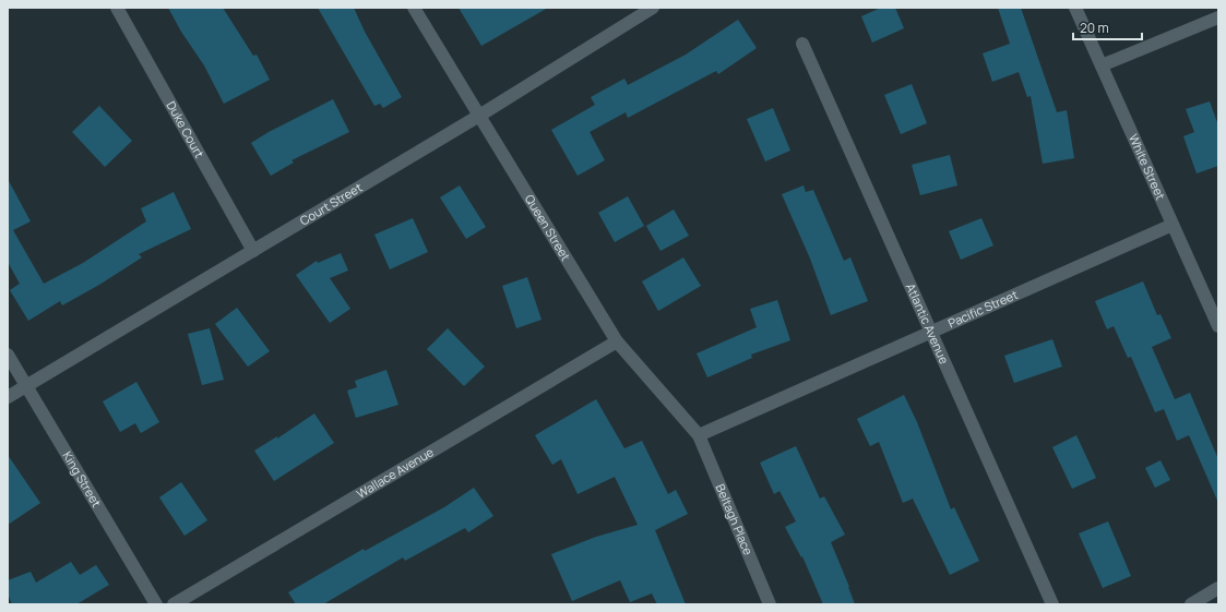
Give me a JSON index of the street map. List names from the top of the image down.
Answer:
{
  "streets": {
    "street": [
      "Duke Court",
      "White Street",
      "Court Street",
      "Queen Street",
      "Pacific Street",
      "Atlantic Avenue",
      "Wallace Avenue",
      "King Street",
      "Beltagh Place"
    ]
  },
  "crossings": [
    ["Duke Court", "Court Street"],
    ["White Street", "Pacific Street"],
    ["Court Street", "Queen Street"],
    ["Court Street", "King Street"],
    ["Queen Street", "Pacific Street"],
    ["Queen Street", "Wallace Avenue"],
    ["Queen Street", "Beltagh Place"],
    ["Pacific Street", "Atlantic Avenue"],
    ["Pacific Street", "Beltagh Place"]
  ],
  "scale_bar": "20 m"
}
